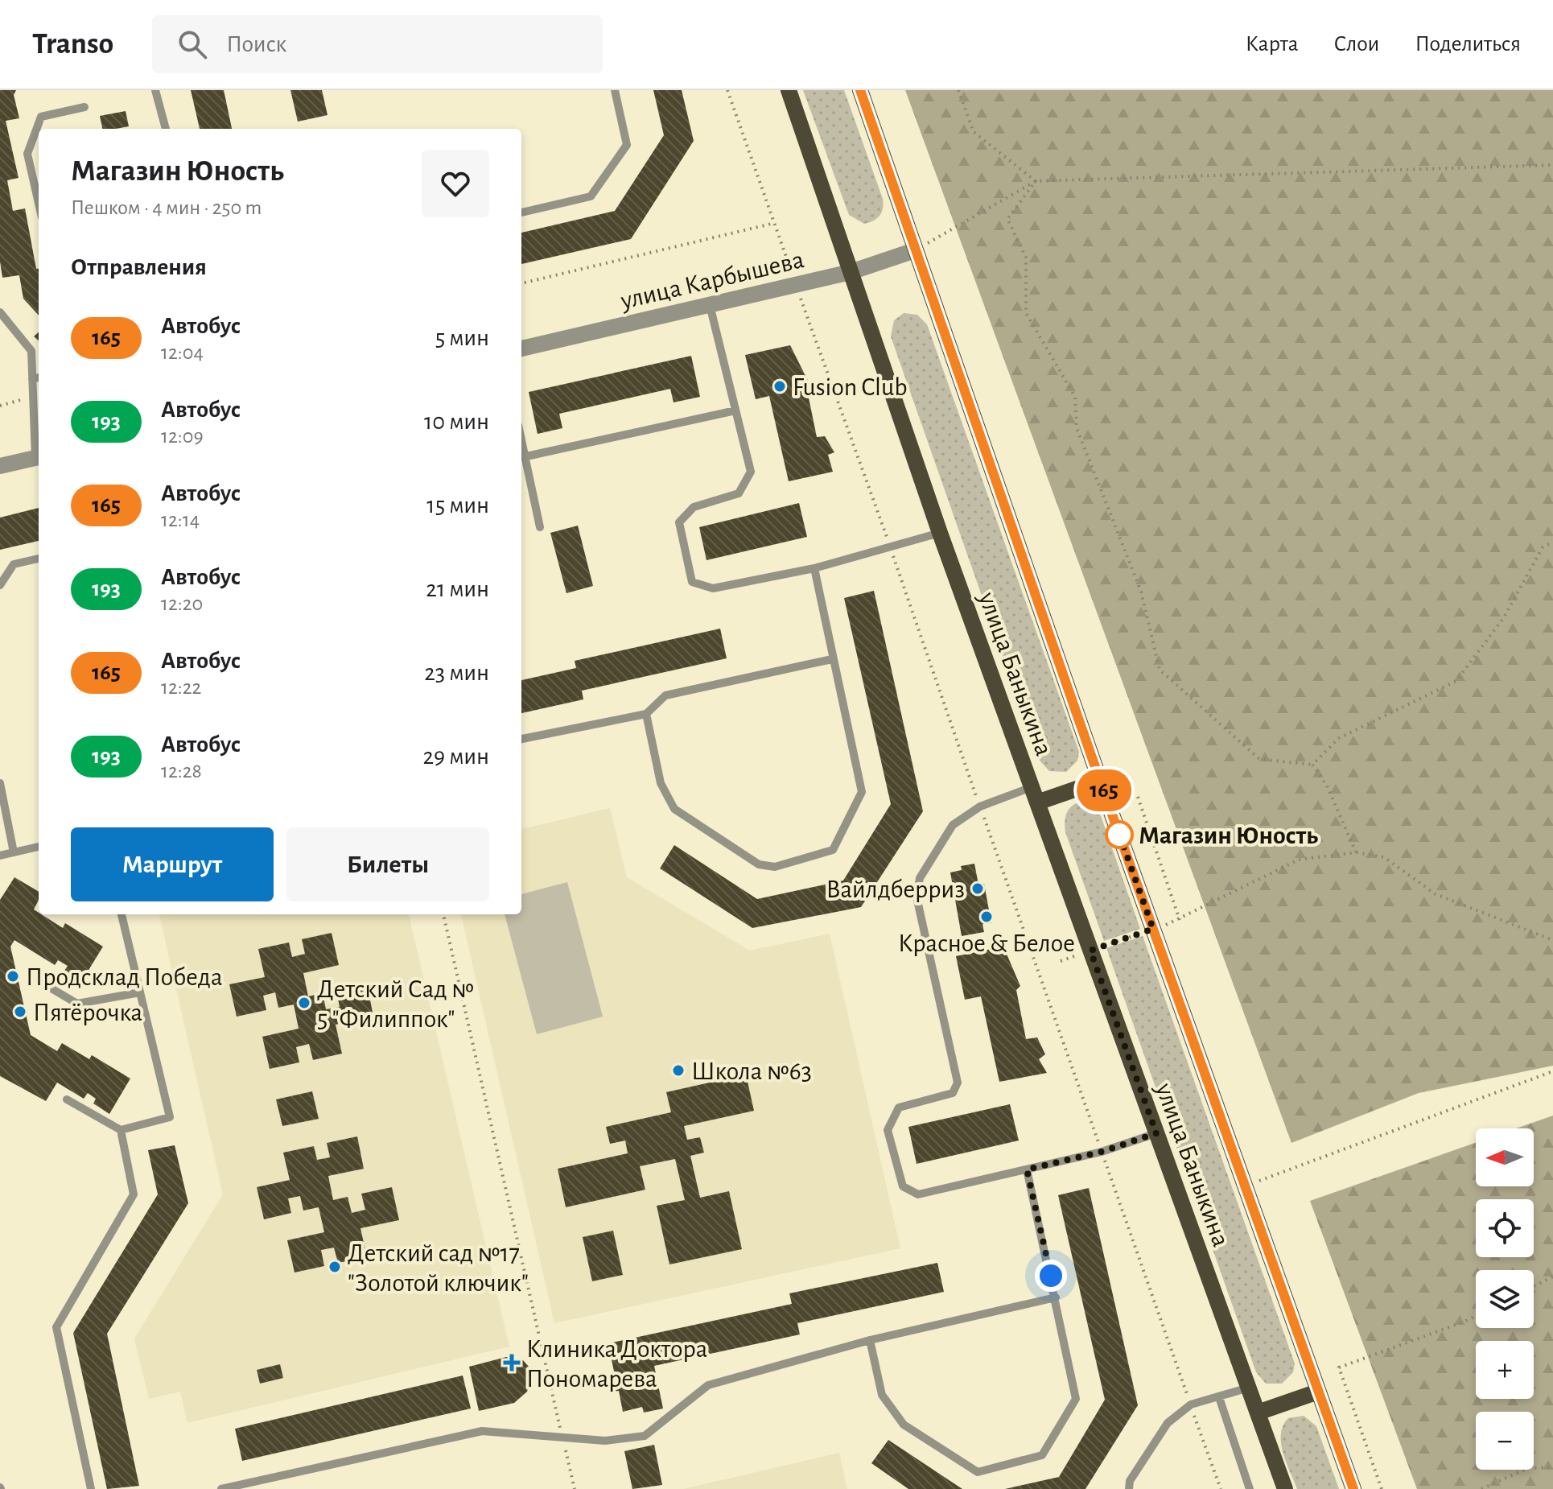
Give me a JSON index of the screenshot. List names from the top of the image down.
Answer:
{
  "streets": {
    "main road": ["улица Баныкина"],
    "street": ["улица Карбышева"]
  },
  "crossings": [
    ["улица Карбышева", "улица Баныкина"]
  ],
  "places": {
    "other": [
      "Fusion Club",
      "Магазин Юность",
      "Вайлдберриз",
      "Красное & Белое",
      "Продсклад Победа",
      "Детский Сад № 5 \"Филиппок\"",
      "Пятёрочка",
      "Школа №63",
      "Детский сад №17 \"Золотой ключик\""
    ],
    "health": ["Клиника Доктора Пономарева"]
  },
  "lines": ["bus line 165"],
  "north": "left",
  "page": {
    "header": "Transo",
    "search": "Поиск",
    "nav": ["Карта", "Слои", "Поделиться"],
    "on_map": "165",
    "heading": [
      ["Магазин Юность", "Пешком · 4 мин · 250 m"],
      "Отправления"
    ],
    "list": [
      {
        "mark": "165",
        "name": "Автобус",
        "note": "12:04",
        "value": "5 мин"
      },
      {
        "mark": "193",
        "name": "Автобус",
        "note": "12:09",
        "value": "10 мин"
      },
      {
        "mark": "165",
        "name": "Автобус",
        "note": "12:14",
        "value": "15 мин"
      },
      {
        "mark": "193",
        "name": "Автобус",
        "note": "12:20",
        "value": "21 мин"
      },
      {
        "mark": "165",
        "name": "Автобус",
        "note": "12:22",
        "value": "23 мин"
      },
      {
        "mark": "193",
        "name": "Автобус",
        "note": "12:28",
        "value": "29 мин"
      }
    ],
    "buttons": ["Маршрут", "Билеты"],
    "map_buttons": ["+", "−"]
  }
}
